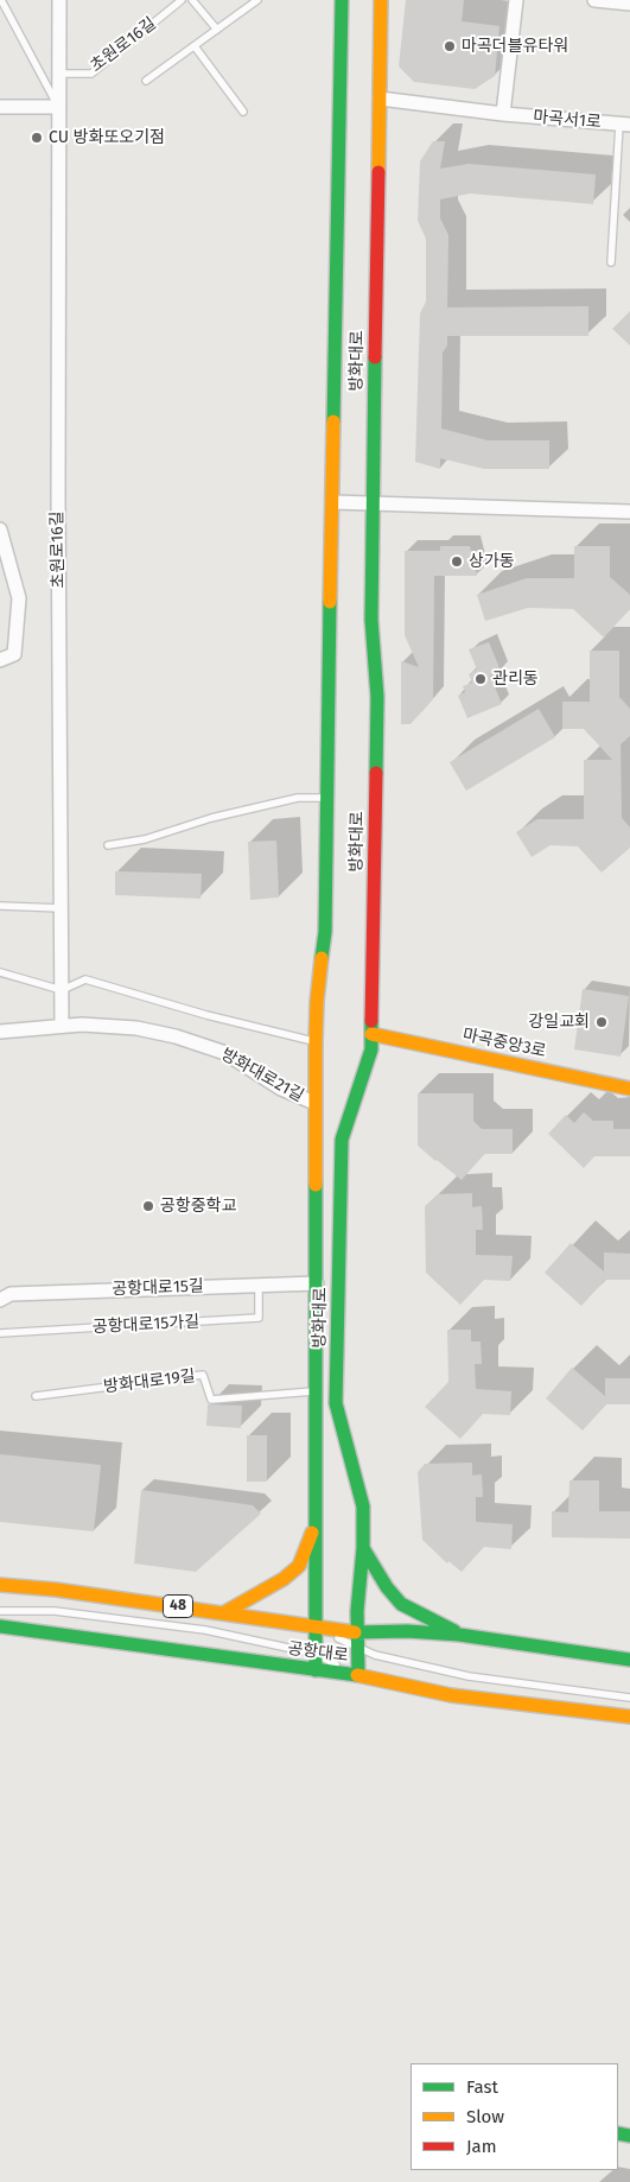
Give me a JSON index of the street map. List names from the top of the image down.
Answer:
{
  "streets": {
    "main road": [
      "방화대로",
      "마곡중앙3로",
      "48",
      "공항대로"
    ],
    "street": [
      "초원로16길",
      "마곡서1로",
      "방화대로21길",
      "공항대로15길"
    ],
    "lane": ["공항대로15가길", "방화대로19길"]
  },
  "crossings": [
    ["초원로16길", "방화대로21길"],
    ["마곡서1로", "방화대로"],
    ["방화대로", "마곡중앙3로"],
    ["방화대로", "방화대로21길"],
    ["방화대로", "공항대로15길"],
    ["방화대로", "방화대로19길"],
    ["방화대로", "공항대로"],
    ["공항대로15길", "공항대로15가길"]
  ],
  "places": [
    "마곡더블유타워",
    "CU 방화또오기점",
    "상가동",
    "관리동",
    "강일교회",
    "공항중학교"
  ],
  "legend": ["Fast", "Slow", "Jam"]
}
